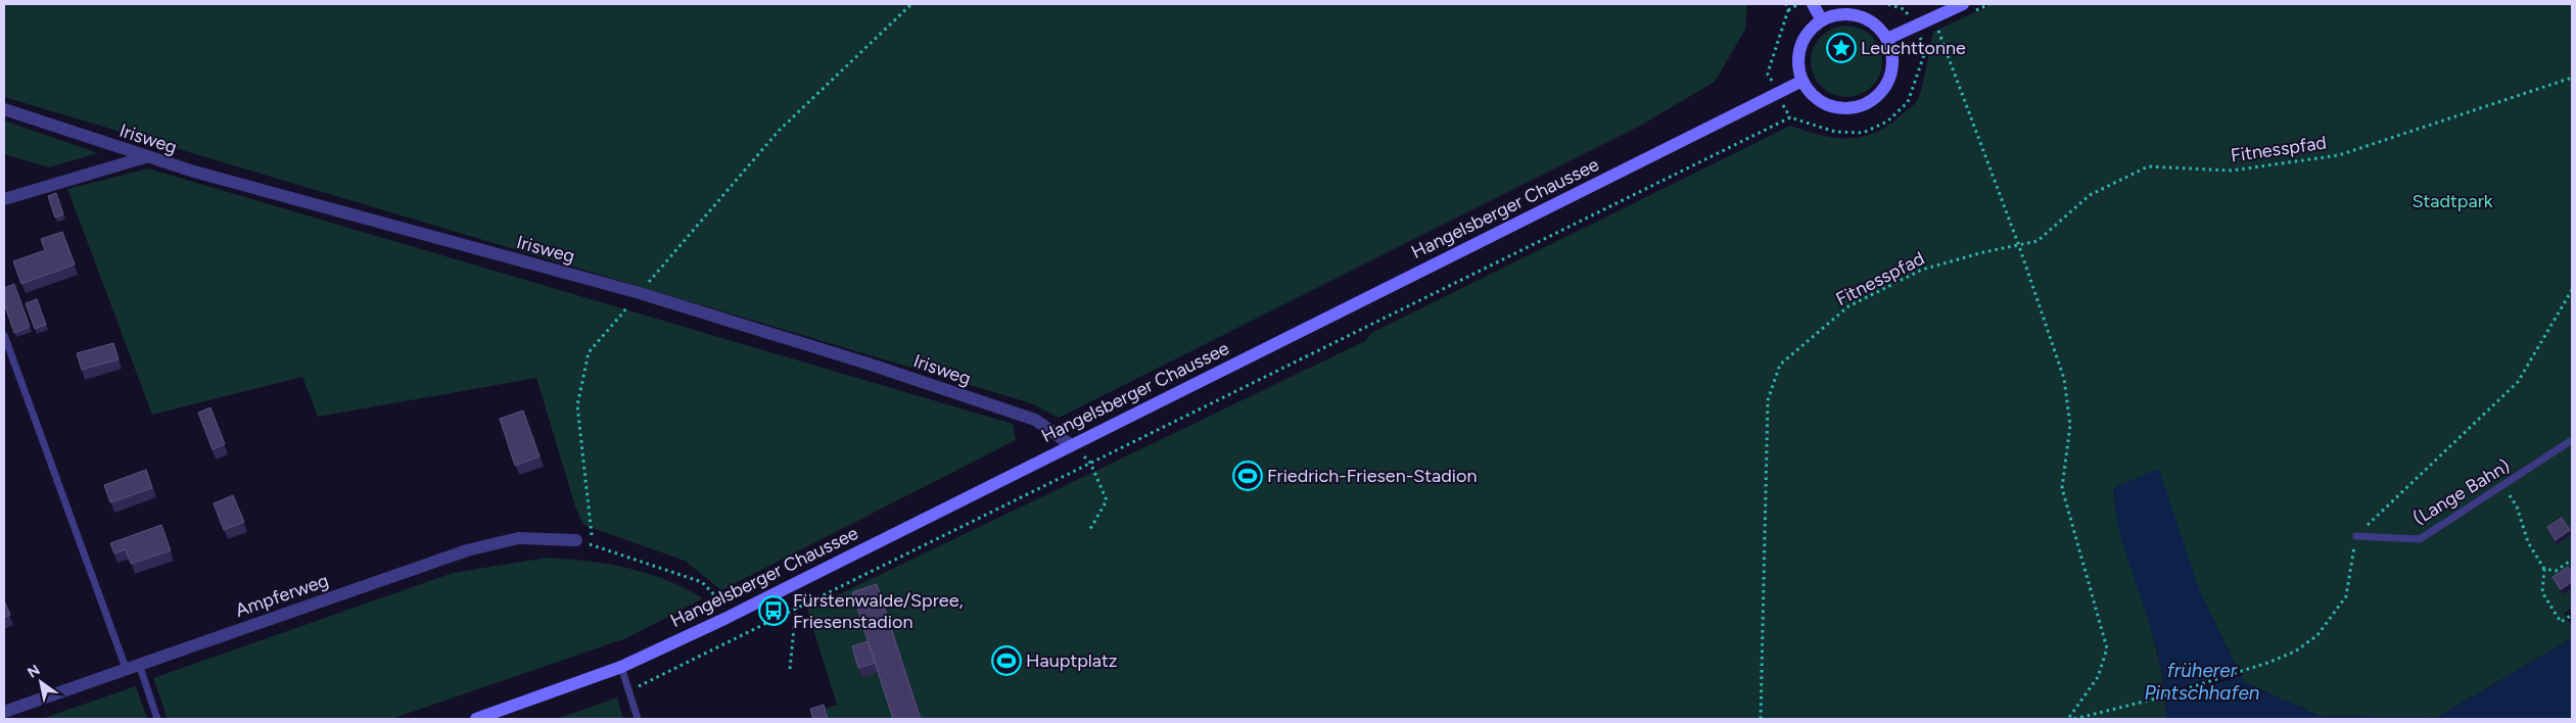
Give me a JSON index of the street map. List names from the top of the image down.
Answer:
{
  "streets": {
    "main road": ["Hangelsberger Chaussee"],
    "street": ["Irisweg", "Ampferweg"],
    "lane": ["(Lange Bahn)"],
    "path": ["Fitnesspfad"]
  },
  "crossings": [
    ["Irisweg", "Hangelsberger Chaussee"]
  ],
  "water": ["früherer Pintschhafen"],
  "parks": ["Stadtpark"],
  "places": {
    "place": ["Leuchttonne"],
    "sports": ["Friedrich-Friesen-Stadion", "Hauptplatz"],
    "bus stop": ["Fürstenwalde/Spree, Friesenstadion"]
  },
  "north": "top left"
}
